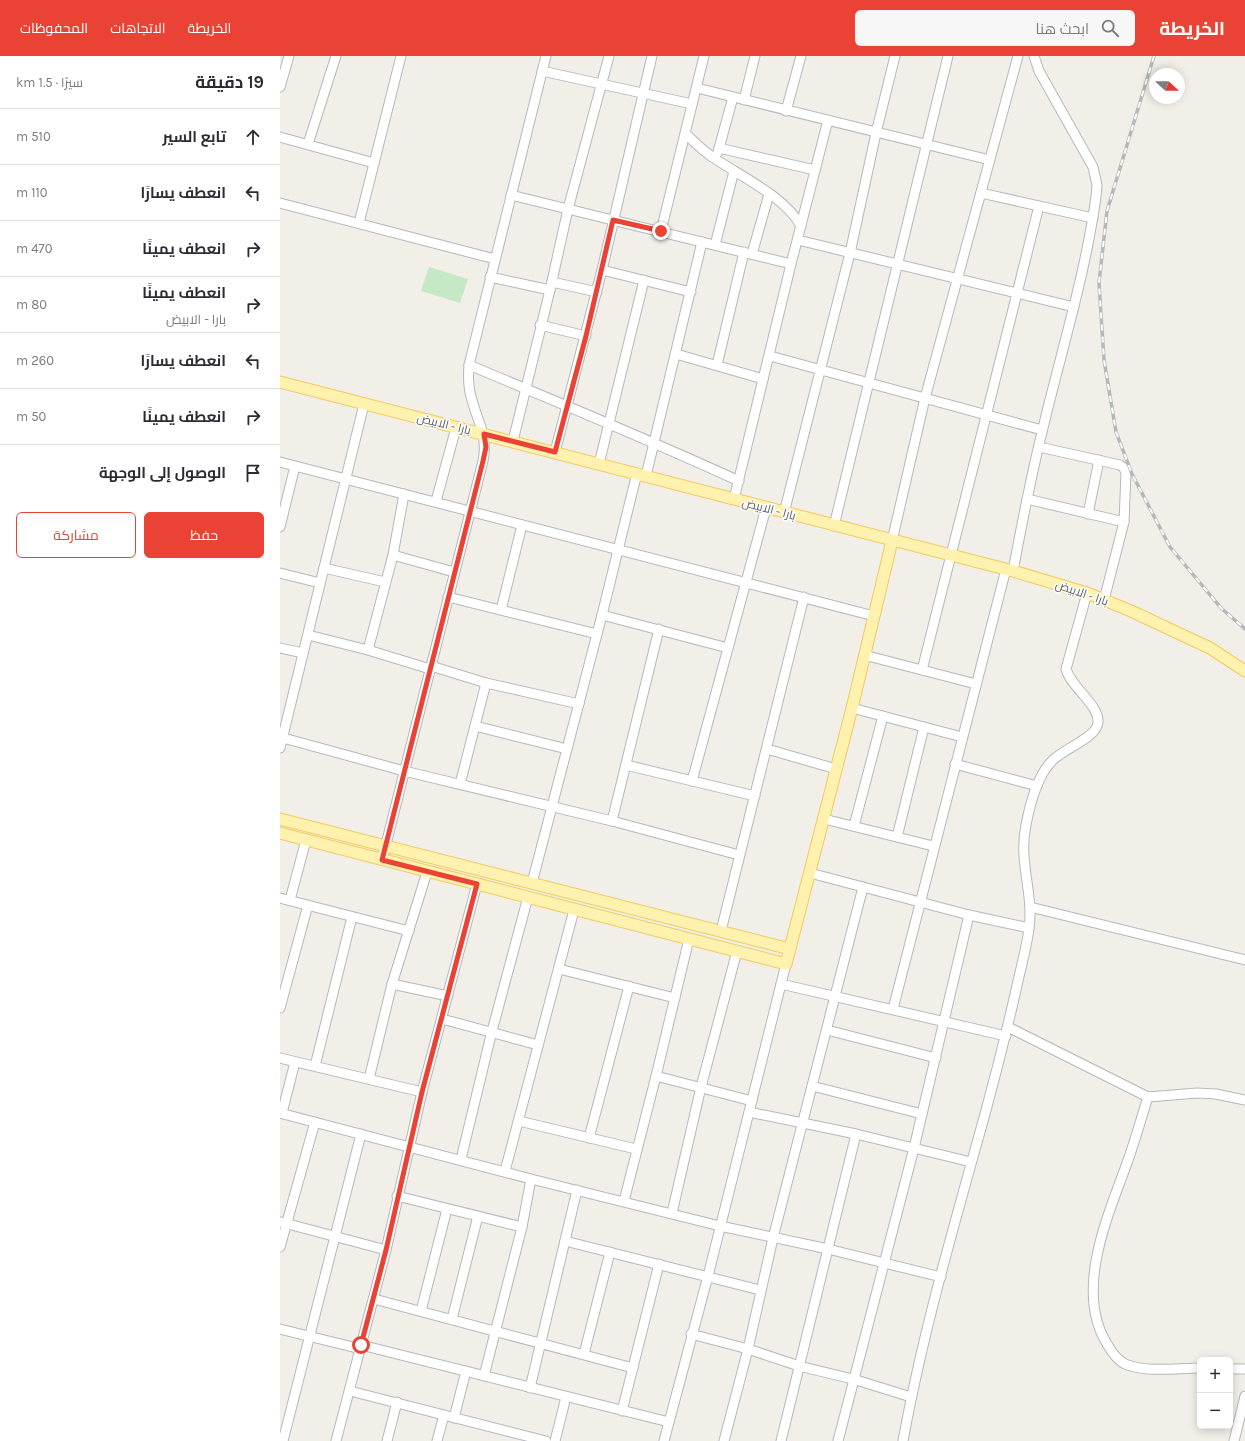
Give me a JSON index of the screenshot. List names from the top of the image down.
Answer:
{
  "streets": {
    "main road": ["بارا - الابيض"]
  },
  "north": "right",
  "page": {
    "header": "الخريطة",
    "search": "ابحث هنا",
    "nav": ["الخريطة", "الاتجاهات", "المحفوظات"],
    "heading": ["19 دقيقة", "سيرًا · 1.5 km"],
    "list": [
      ["تابع السير", "510 m"],
      ["انعطف يسارًا", "110 m"],
      ["انعطف يمينًا", "470 m"],
      ["انعطف يمينًا", "بارا - الابيض", "80 m"],
      ["انعطف يسارًا", "260 m"],
      ["انعطف يمينًا", "50 m"],
      "الوصول إلى الوجهة"
    ],
    "buttons": ["حفظ", "مشاركة"],
    "map_buttons": ["+", "−"]
  }
}
